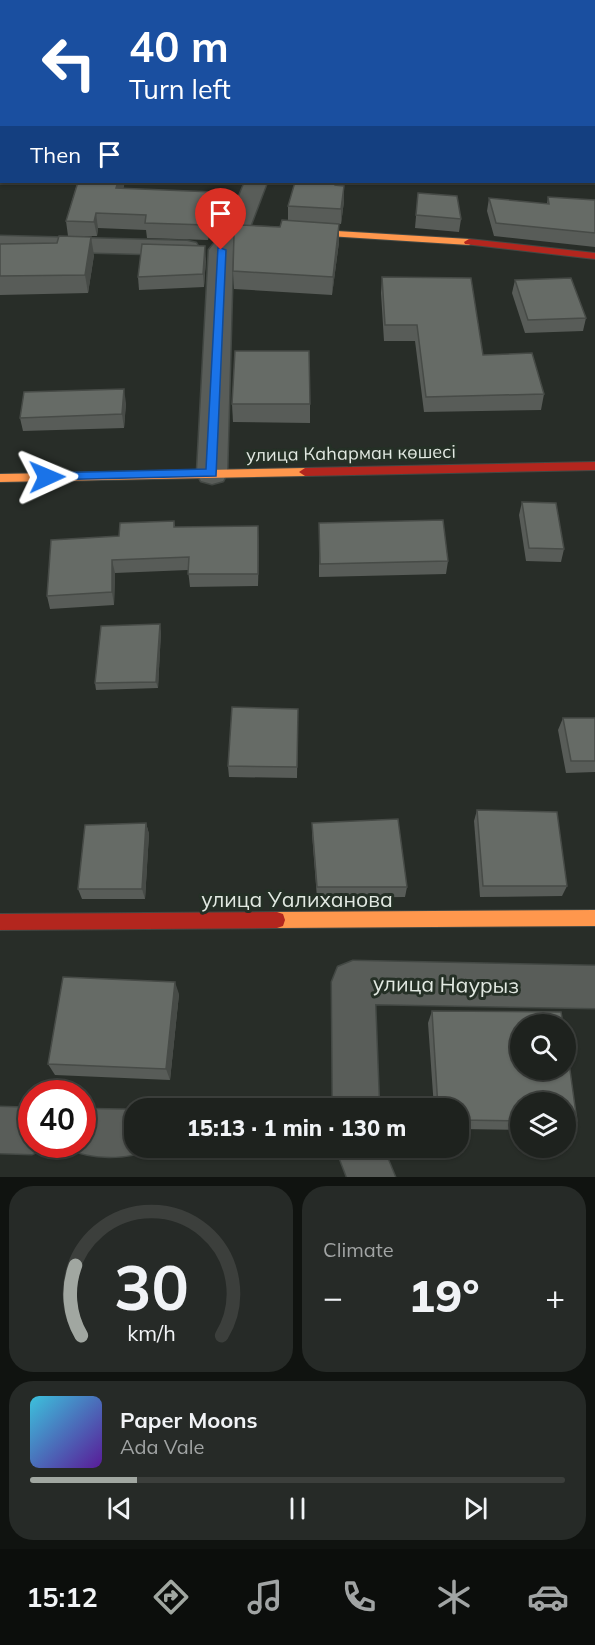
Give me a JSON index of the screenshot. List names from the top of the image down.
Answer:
{
  "streets": {
    "street": ["улица Каһарман көшесі", "улица Уалиханова", "улица Наурыз"]
  },
  "page": {
    "turn": ["40 m", "Turn left"],
    "then": "Then",
    "limit": "40",
    "trip": "15:13 · 1 min · 130 m",
    "tile": "Climate",
    "heat": ["−", "19°", "+"],
    "song": ["Paper Moons", "Ada Vale"],
    "tabs": "15:12",
    "gauge": ["30", "km/h"]
  }
}
